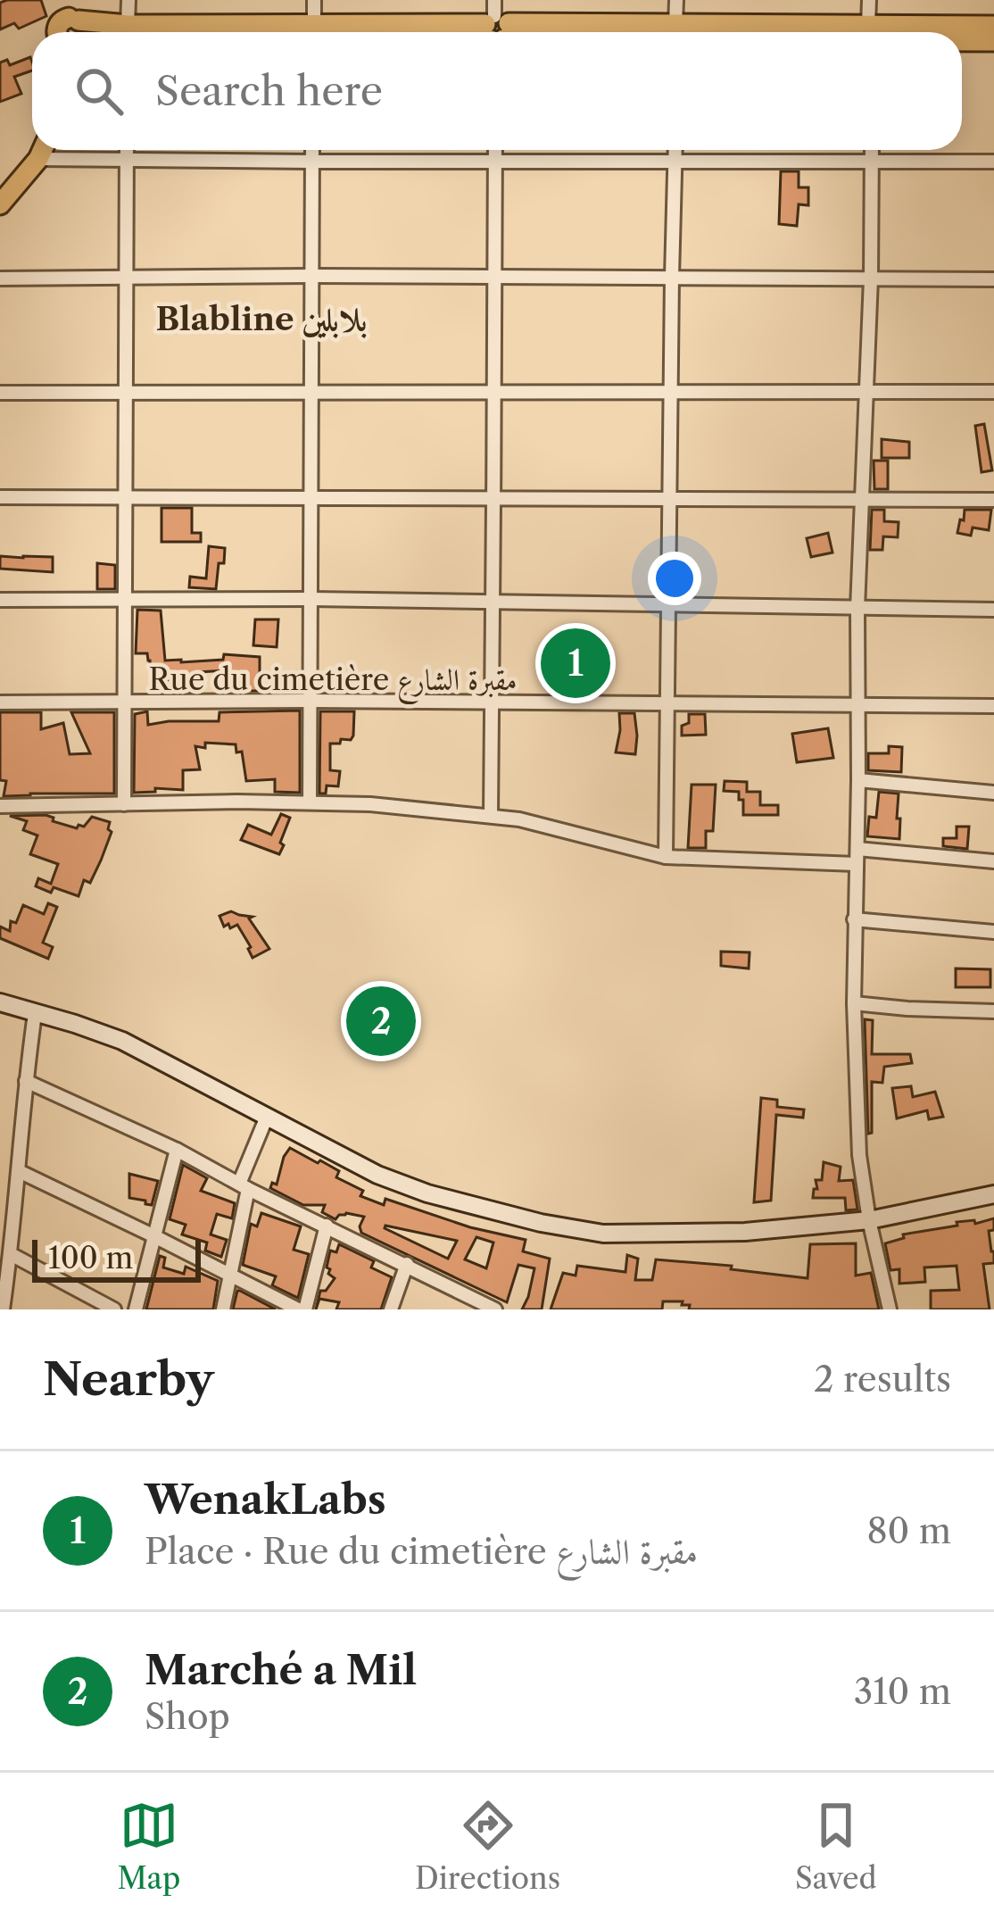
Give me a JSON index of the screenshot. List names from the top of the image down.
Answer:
{
  "streets": {
    "street": ["Rue du cimetière مقبرة الشارع"]
  },
  "districts": ["Blabline بلابلين"],
  "scale_bar": "100 m",
  "page": {
    "search": "Search here",
    "pins": ["1", "2"],
    "scale": "100 m",
    "heading": ["Nearby", "2 results"],
    "list": [
      {
        "mark": "1",
        "name": "WenakLabs",
        "note": "Place · Rue du cimetière مقبرة الشارع",
        "value": "80 m"
      },
      {
        "mark": "2",
        "name": "Marché a Mil",
        "note": "Shop",
        "value": "310 m"
      }
    ],
    "nav": ["Map", "Directions", "Saved"]
  }
}
